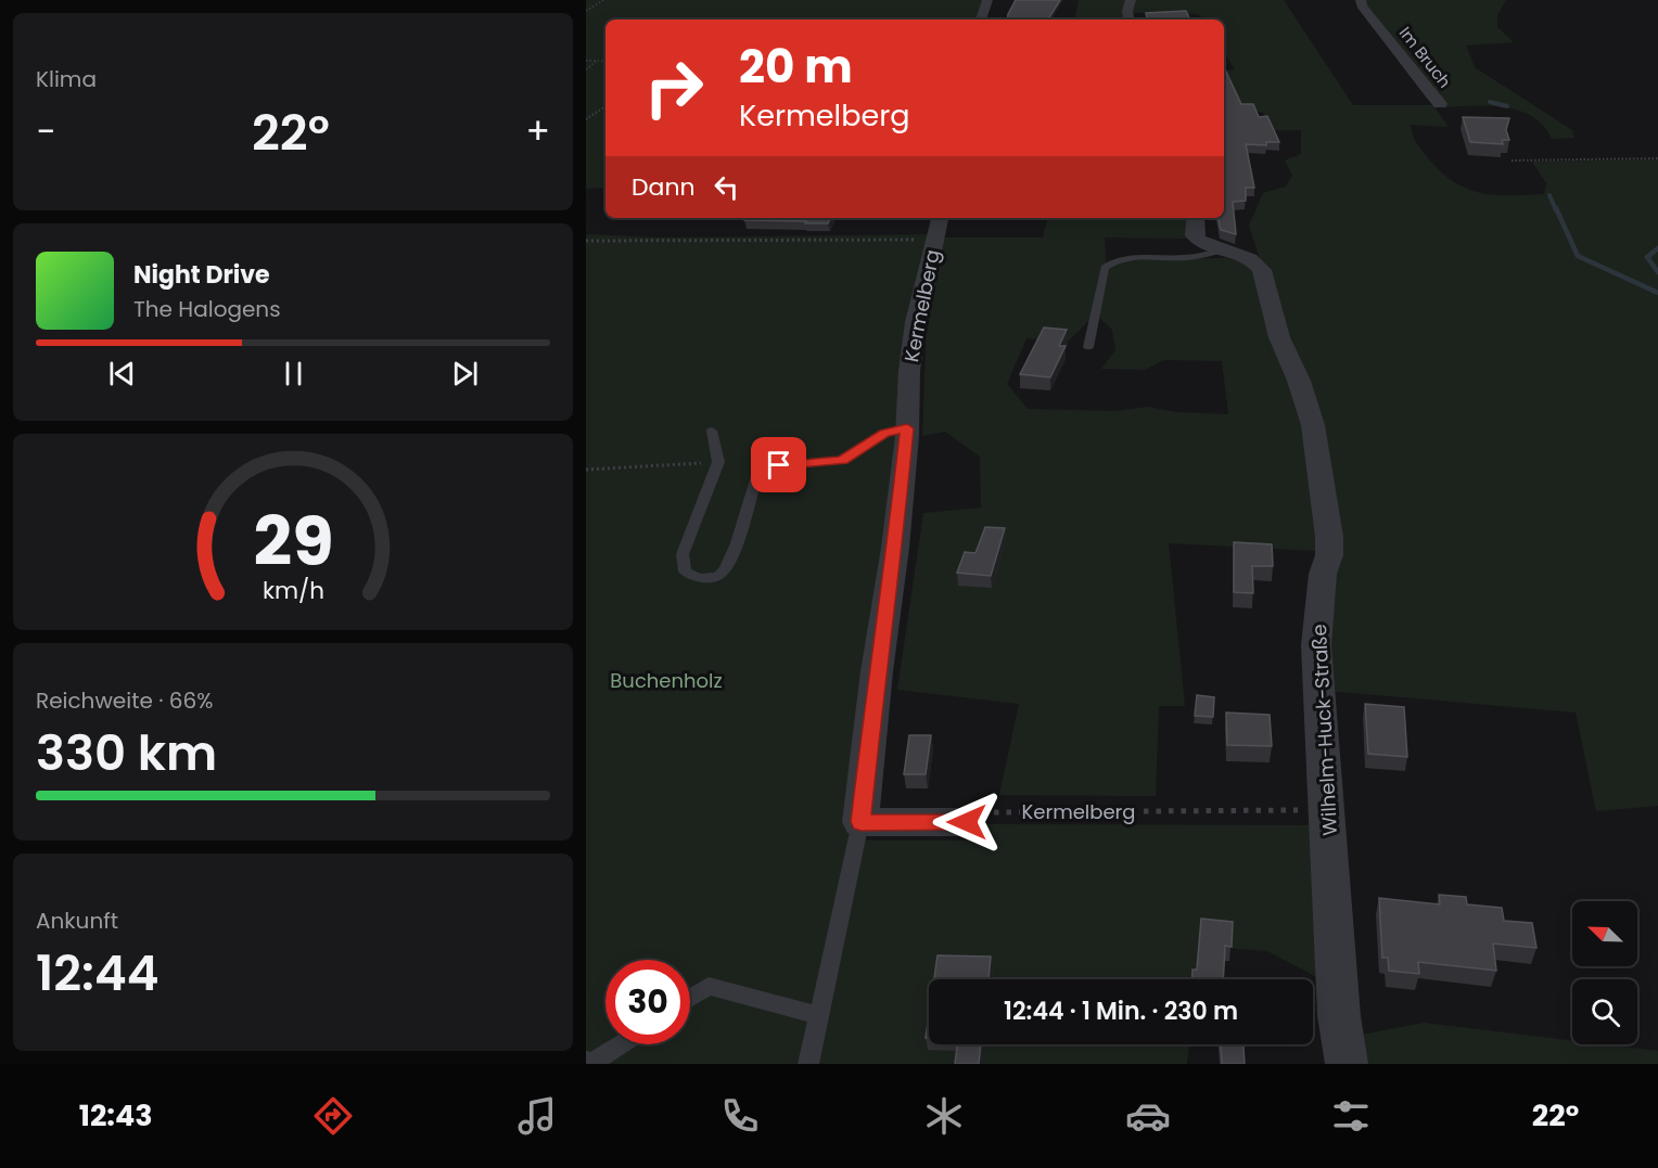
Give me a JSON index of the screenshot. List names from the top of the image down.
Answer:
{
  "streets": {
    "street": ["Im Bruch", "Kermelberg", "Wilhelm-Huck-Straße"]
  },
  "crossings": [
    ["Kermelberg", "Wilhelm-Huck-Straße"]
  ],
  "parks": ["Buchenholz"],
  "north": "top left",
  "page": {
    "tile": [
      "Klima",
      ["Reichweite · 66%", "330 km"],
      ["Ankunft", "12:44"]
    ],
    "turn": ["20 m", "Kermelberg"],
    "heat": ["−", "22°", "+"],
    "then": "Dann",
    "song": ["Night Drive", "The Halogens"],
    "limit": "30",
    "trip": "12:44 · 1 Min. · 230 m",
    "tabs": ["12:43", "22°"],
    "gauge": ["29", "km/h"]
  }
}
